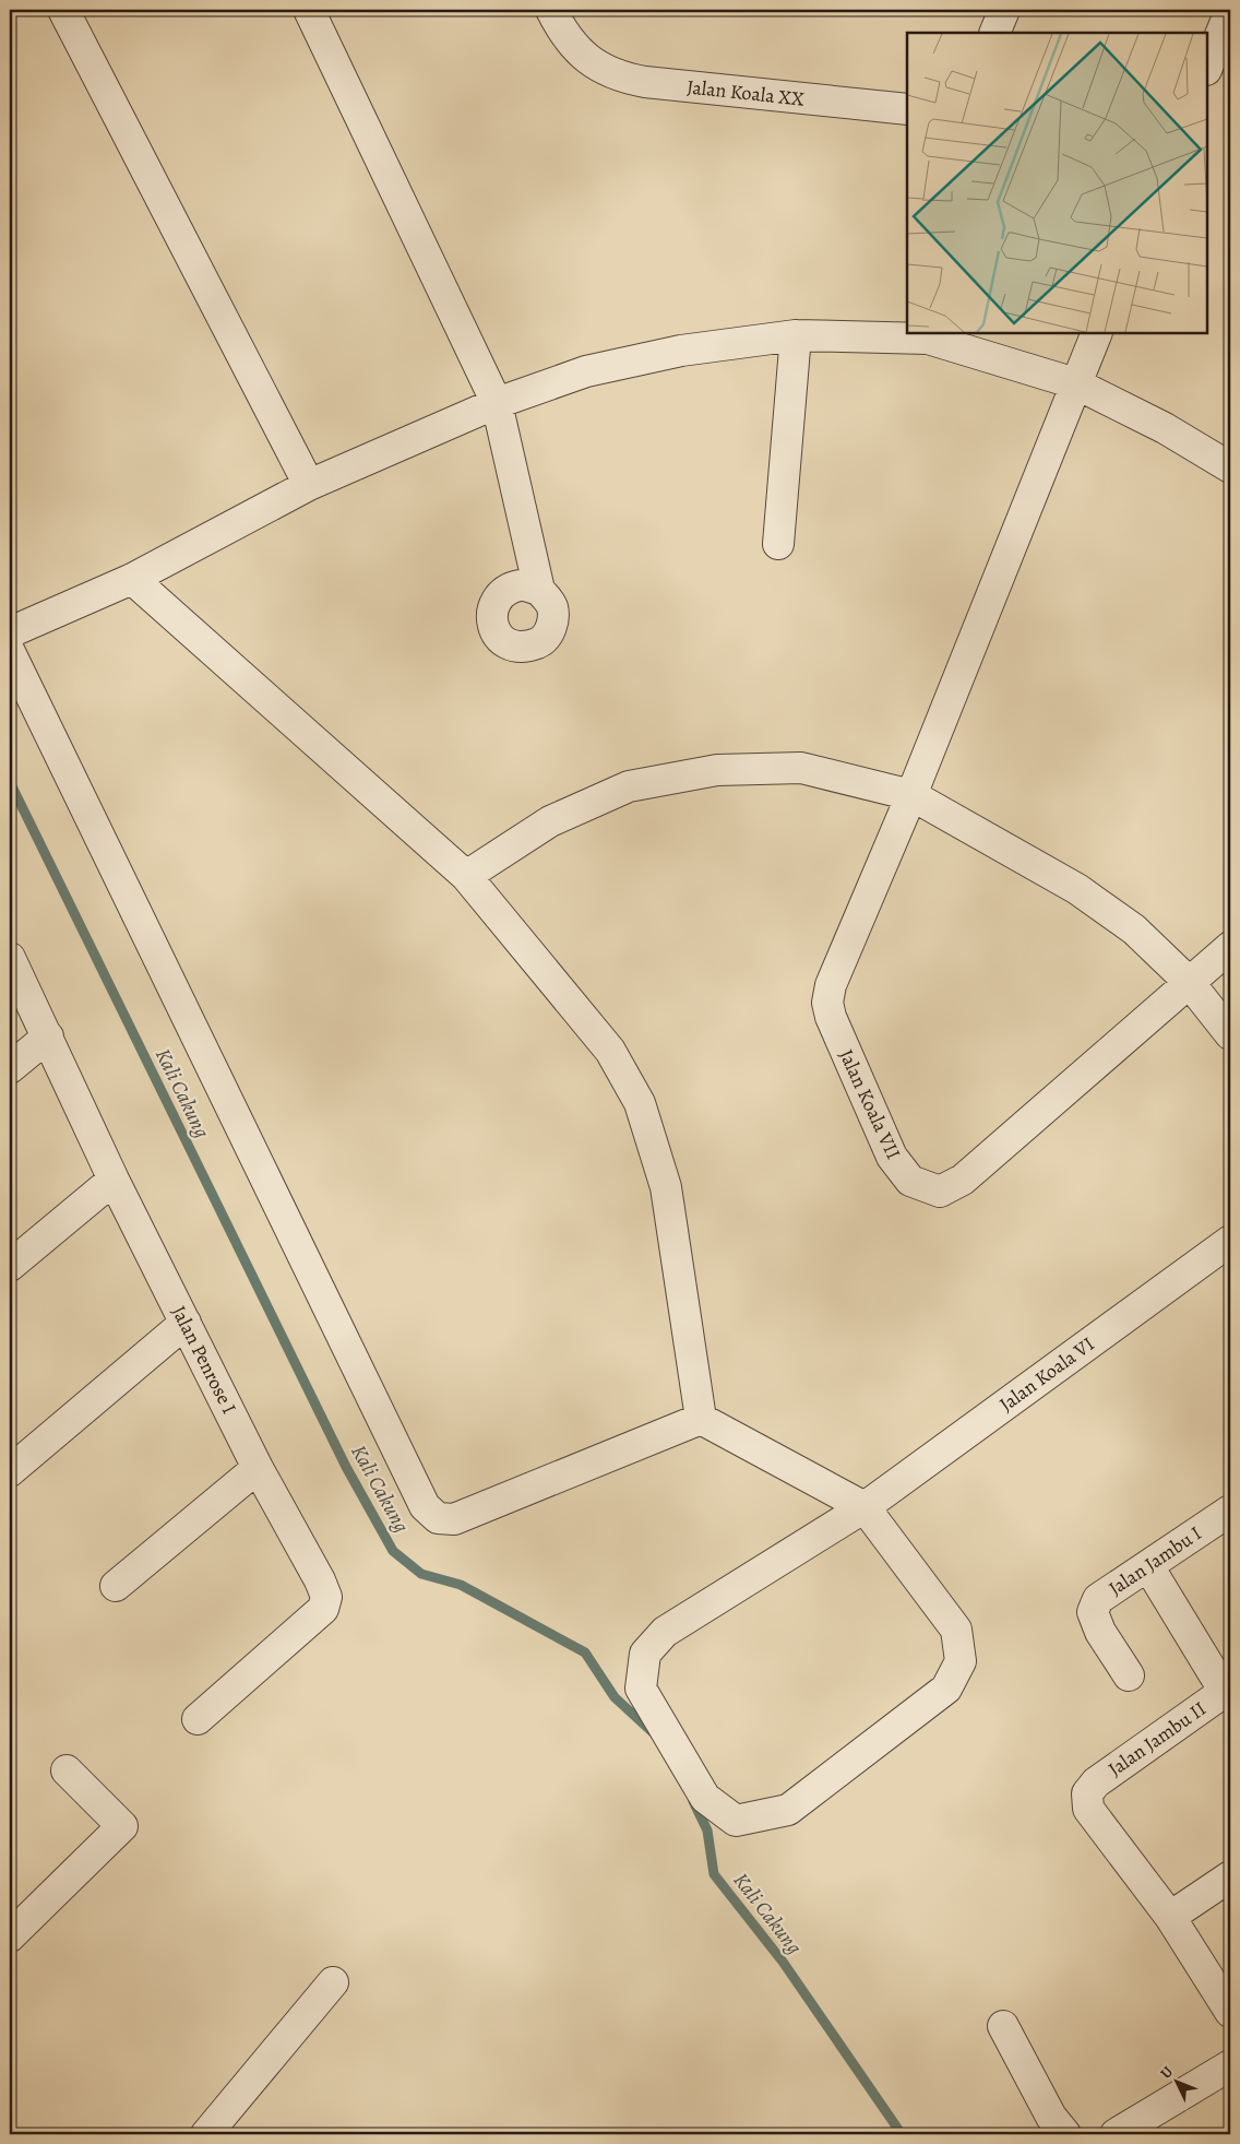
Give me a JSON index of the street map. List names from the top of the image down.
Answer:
{
  "streets": {
    "street": [
      "Jalan Koala XX",
      "Jalan Koala VII",
      "Jalan Penrose I",
      "Jalan Koala VI",
      "Jalan Jambu I",
      "Jalan Jambu II"
    ]
  },
  "water": ["Kali Cakung"],
  "north": "top left"
}
